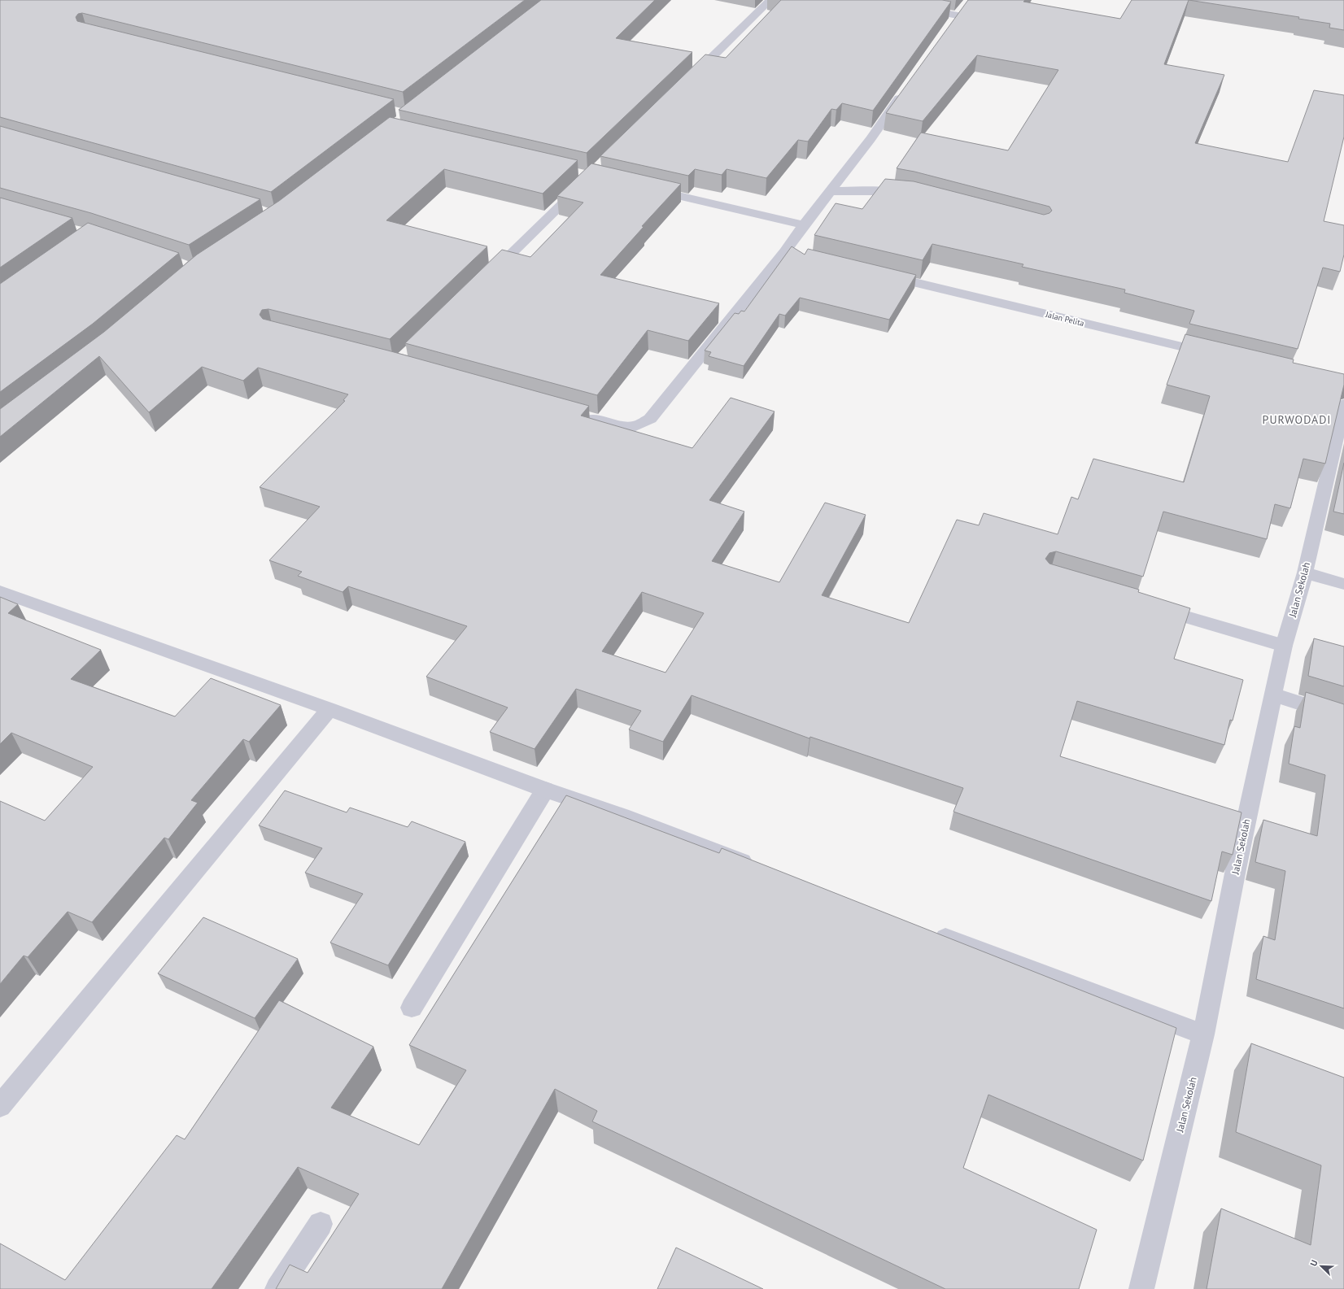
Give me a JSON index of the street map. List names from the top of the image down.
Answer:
{
  "streets": {
    "street": ["Jalan Pelita", "Jalan Sekolah"]
  },
  "districts": ["PURWODADI"],
  "north": "top left"
}
